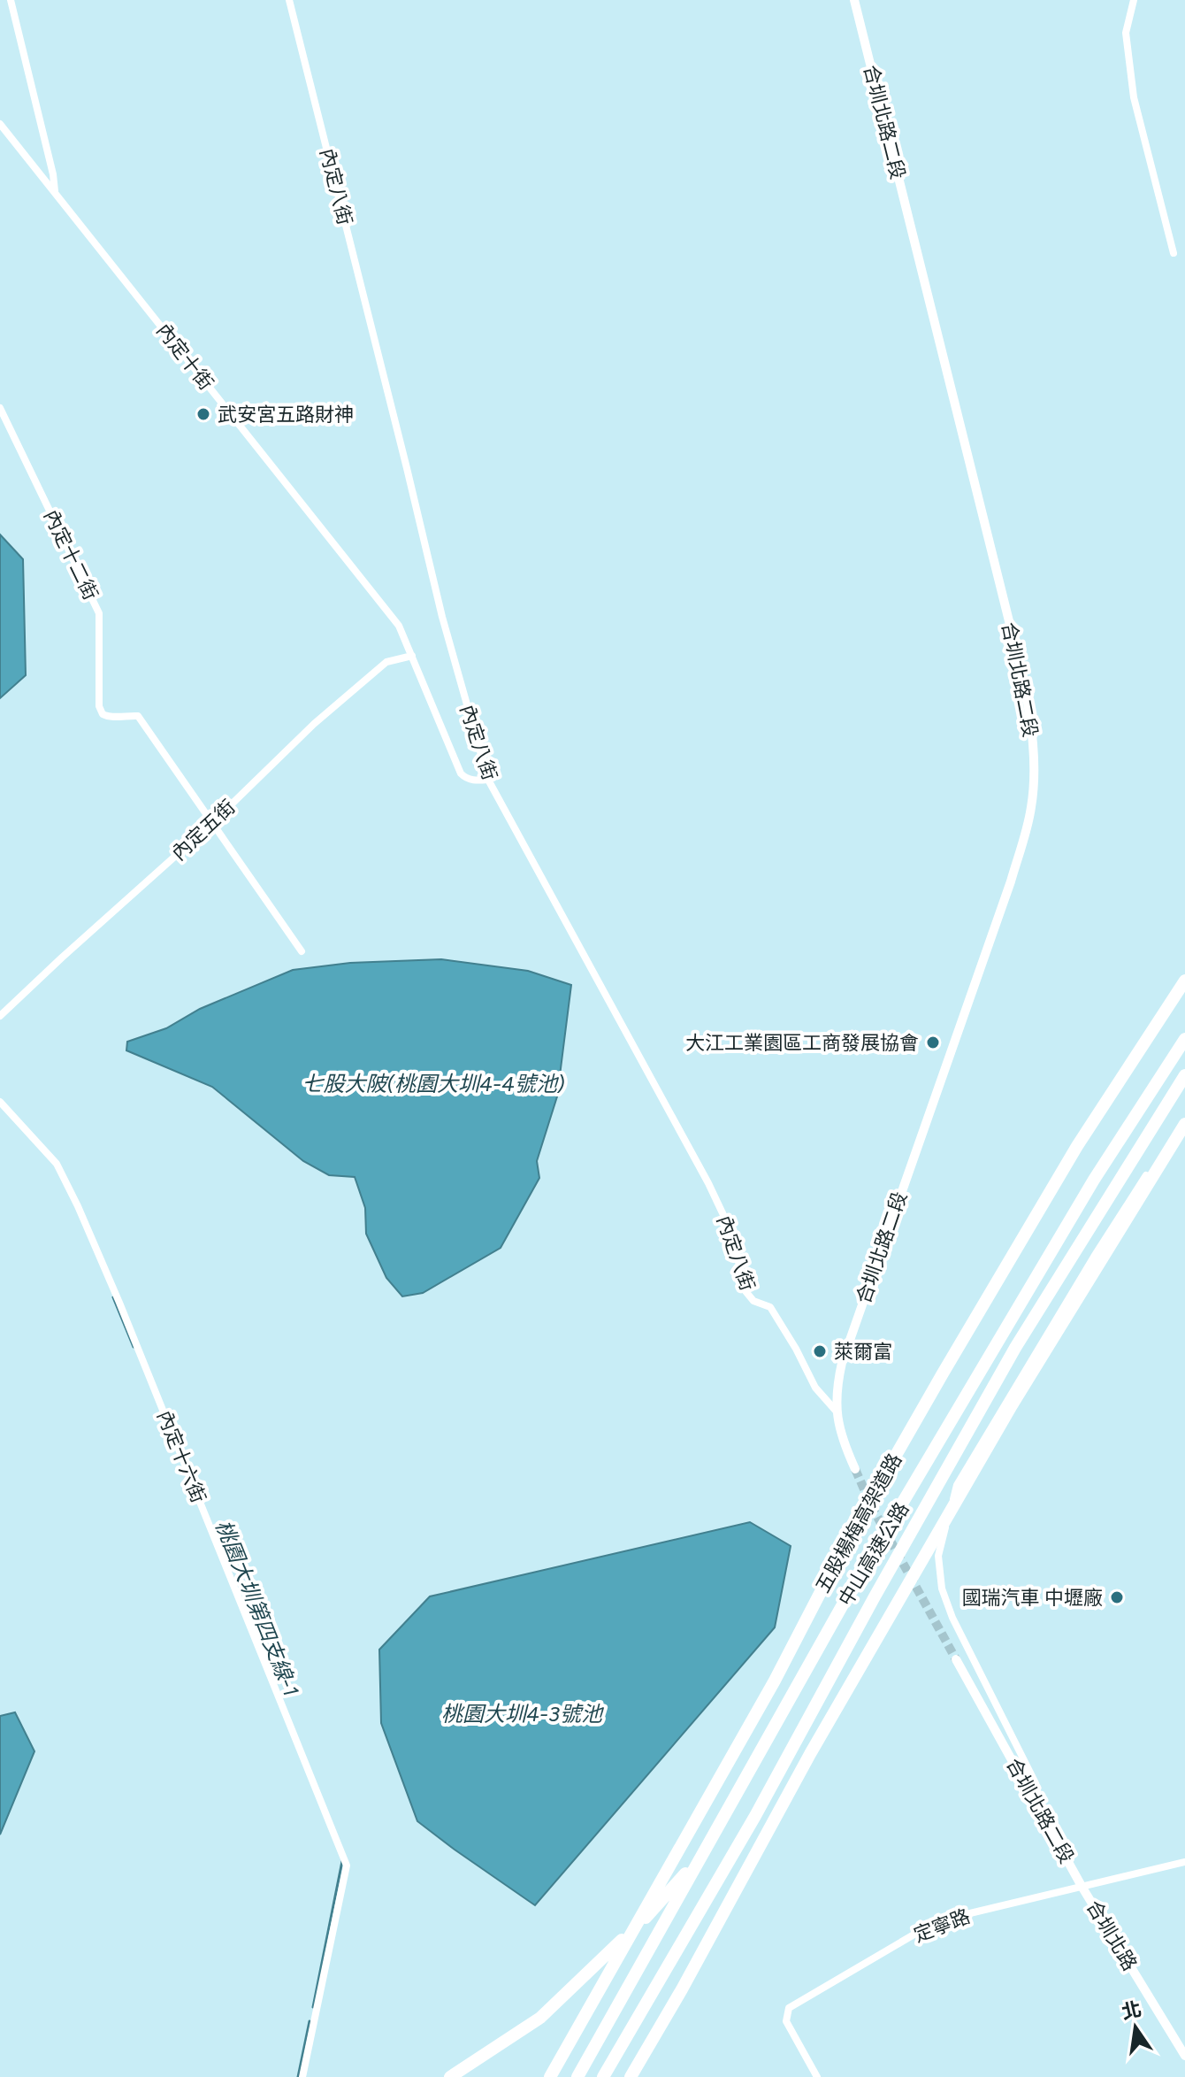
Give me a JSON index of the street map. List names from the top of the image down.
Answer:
{
  "streets": {
    "highway": ["五股楊梅高架道路", "中山高速公路"],
    "street": [
      "合圳北路二段",
      "內定八街",
      "內定十街",
      "內定十二街",
      "內定五街",
      "內定十六街",
      "定寧路",
      "合圳北路"
    ]
  },
  "crossings": [
    ["合圳北路二段", "內定八街"],
    ["合圳北路二段", "定寧路"],
    ["合圳北路二段", "合圳北路"],
    ["內定八街", "內定十街"],
    ["內定十街", "內定五街"],
    ["內定十二街", "內定五街"],
    ["定寧路", "合圳北路"]
  ],
  "water": ["七股大陂(桃園大圳4-4號池)", "桃園大圳第四支線-1", "桃園大圳4-3號池"],
  "places": [
    "武安宮五路財神",
    "大江工業園區工商發展協會",
    "萊爾富",
    "國瑞汽車 中壢廠"
  ],
  "north": "top"
}
